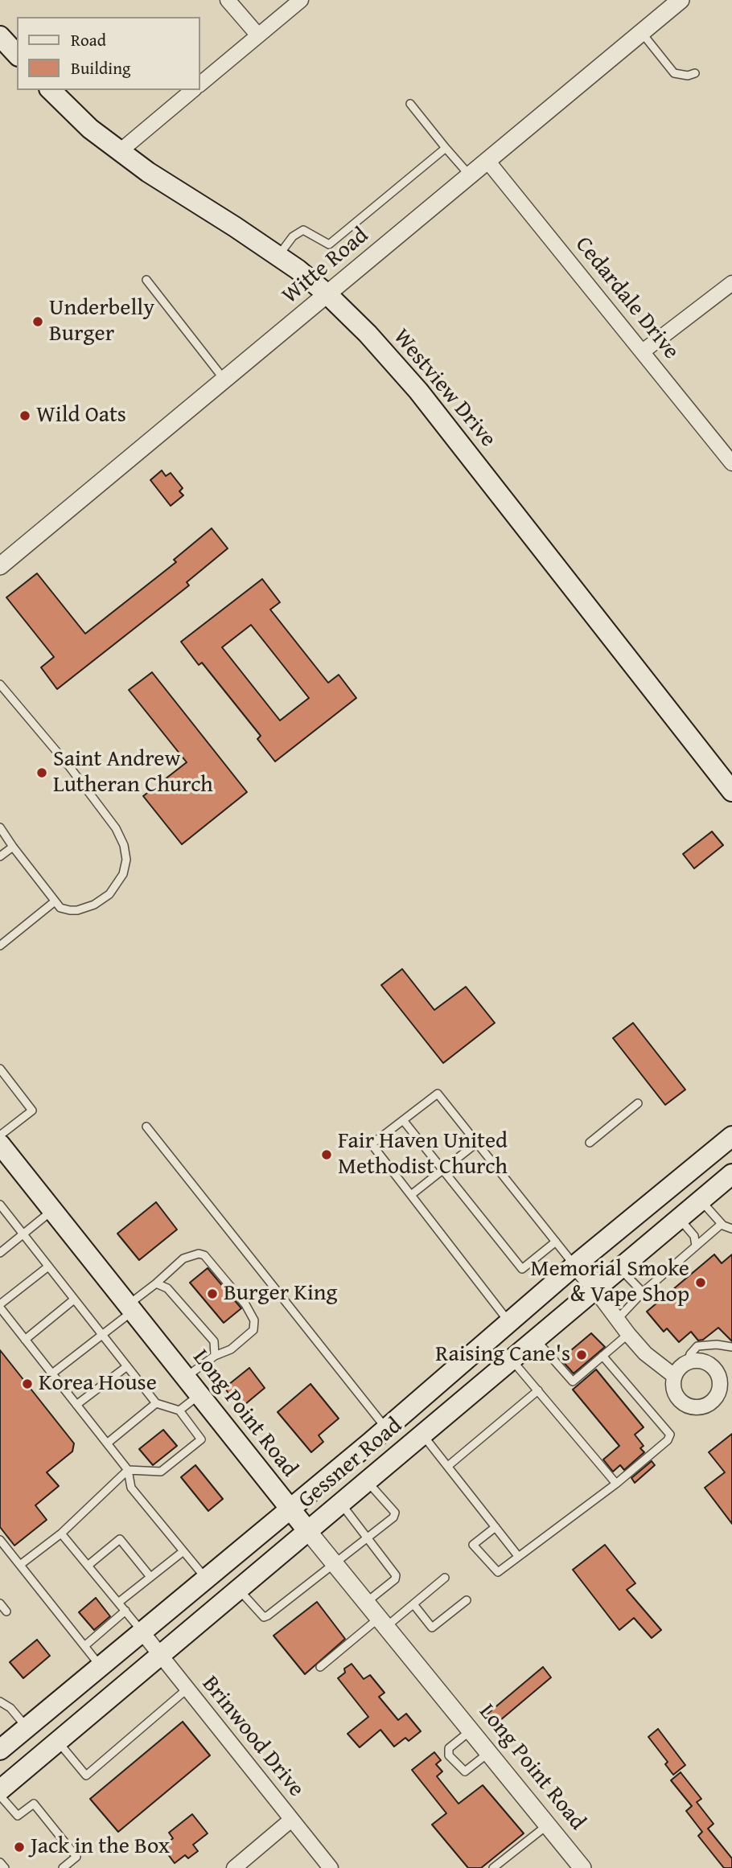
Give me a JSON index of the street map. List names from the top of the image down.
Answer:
{
  "streets": {
    "main road": ["Westview Drive", "Long Point Road", "Gessner Road"],
    "street": ["Witte Road", "Cedardale Drive", "Brinwood Drive"]
  },
  "crossings": [
    ["Witte Road", "Cedardale Drive"],
    ["Witte Road", "Westview Drive"],
    ["Long Point Road", "Gessner Road"],
    ["Gessner Road", "Brinwood Drive"]
  ],
  "places": [
    "Underbelly Burger",
    "Wild Oats",
    "Saint Andrew Lutheran Church",
    "Fair Haven United Methodist Church",
    "Memorial Smoke & Vape Shop",
    "Burger King",
    "Raising Cane's",
    "Korea House",
    "Jack in the Box"
  ],
  "legend": ["Road", "Building"]
}
